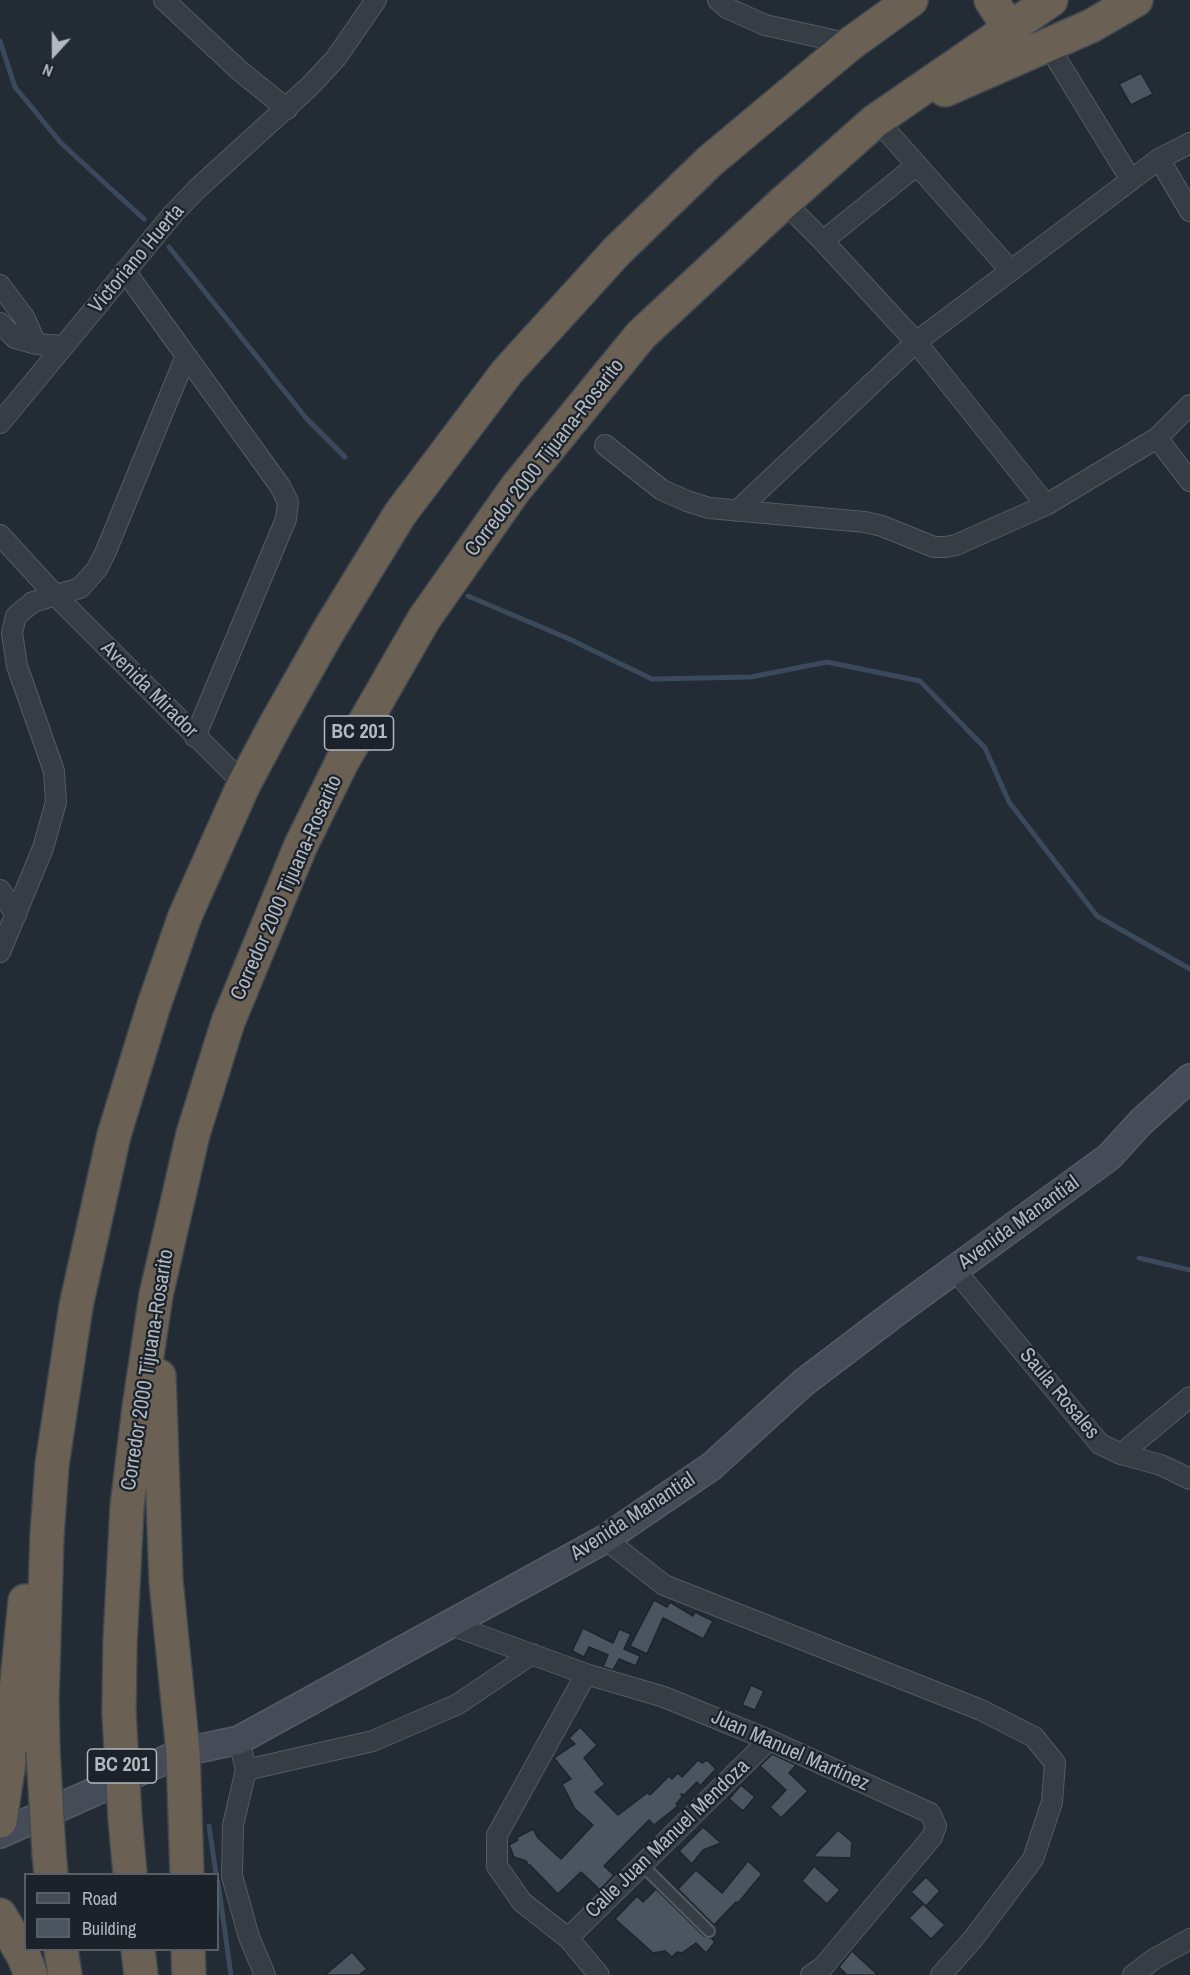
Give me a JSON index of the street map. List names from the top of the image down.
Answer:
{
  "streets": {
    "highway": ["Corredor 2000 Tijuana-Rosarito", "BC 201"],
    "main road": ["Avenida Manantial"],
    "street": [
      "Victoriano Huerta",
      "Avenida Mirador",
      "Saula Rosales",
      "Juan Manuel Martínez",
      "Calle Juan Manuel Mendoza"
    ]
  },
  "crossings": [
    ["Avenida Manantial", "Saula Rosales"],
    ["Avenida Manantial", "Juan Manuel Martínez"],
    ["Juan Manuel Martínez", "Calle Juan Manuel Mendoza"]
  ],
  "legend": ["Road", "Building"],
  "north": "bottom"
}
